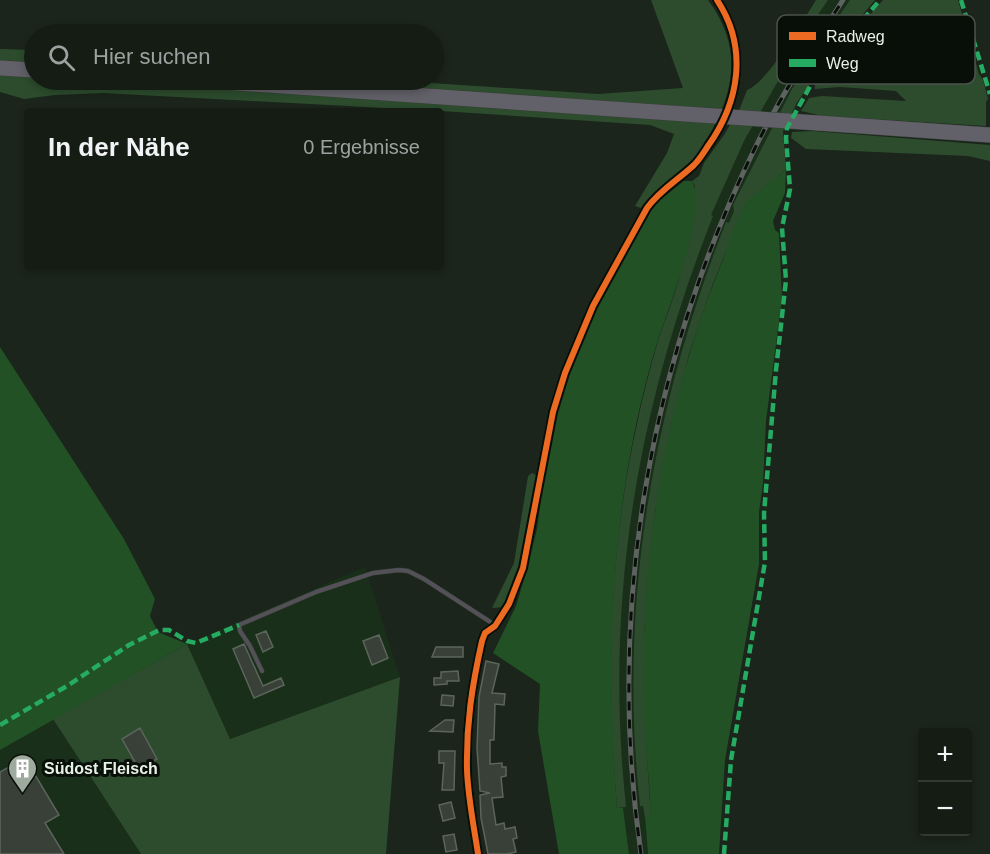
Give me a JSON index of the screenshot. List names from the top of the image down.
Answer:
{
  "places": {
    "building": ["Südost Fleisch"]
  },
  "legend": ["Radweg", "Weg"],
  "page": {
    "search": "Hier suchen",
    "heading": ["In der Nähe", "0 Ergebnisse"],
    "map_buttons": ["+", "−"]
  }
}
